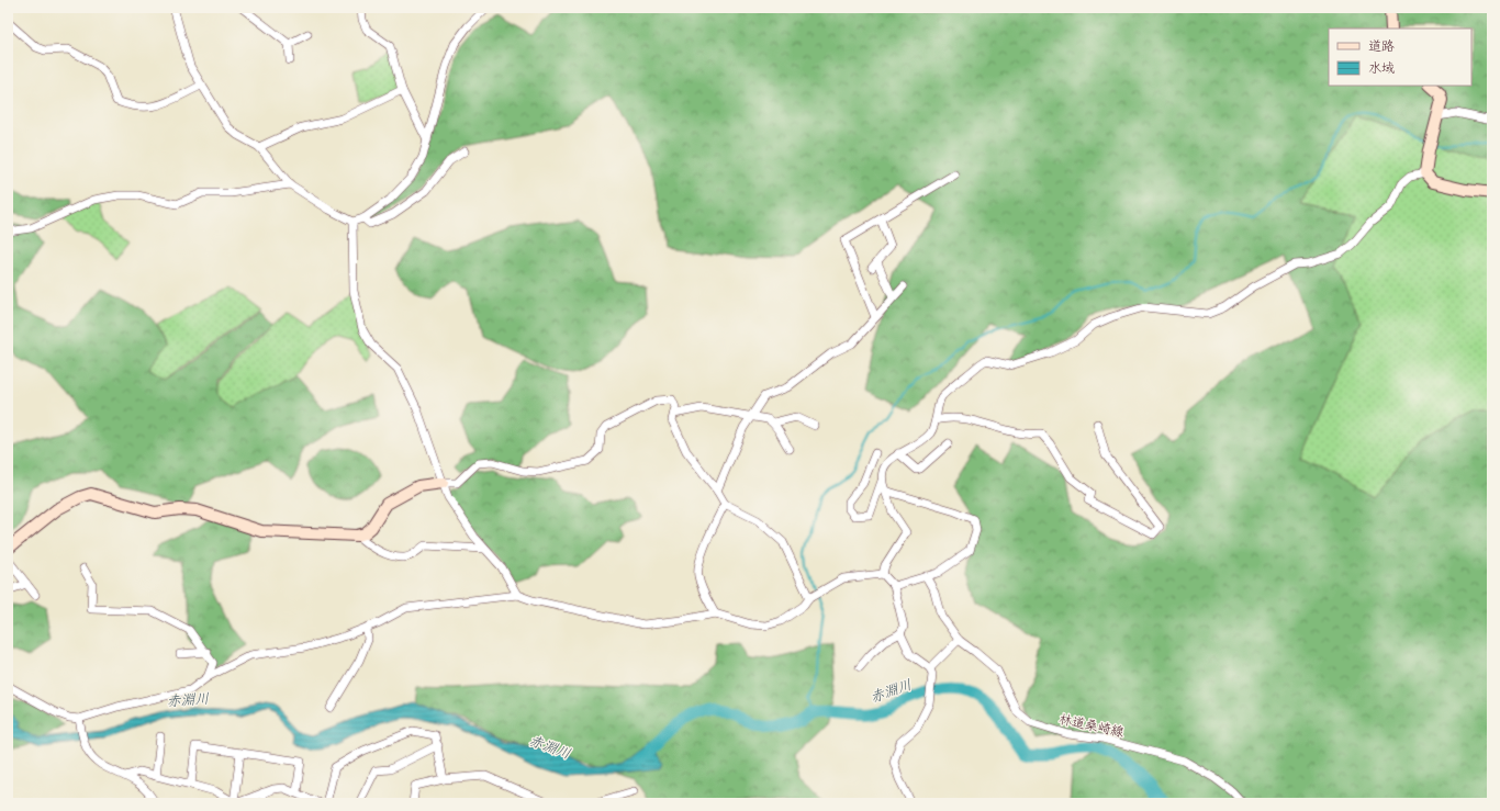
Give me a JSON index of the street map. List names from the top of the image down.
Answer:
{
  "streets": {
    "street": ["林道桑崎線"]
  },
  "water": ["赤淵川"],
  "legend": ["道路", "水域"]
}
